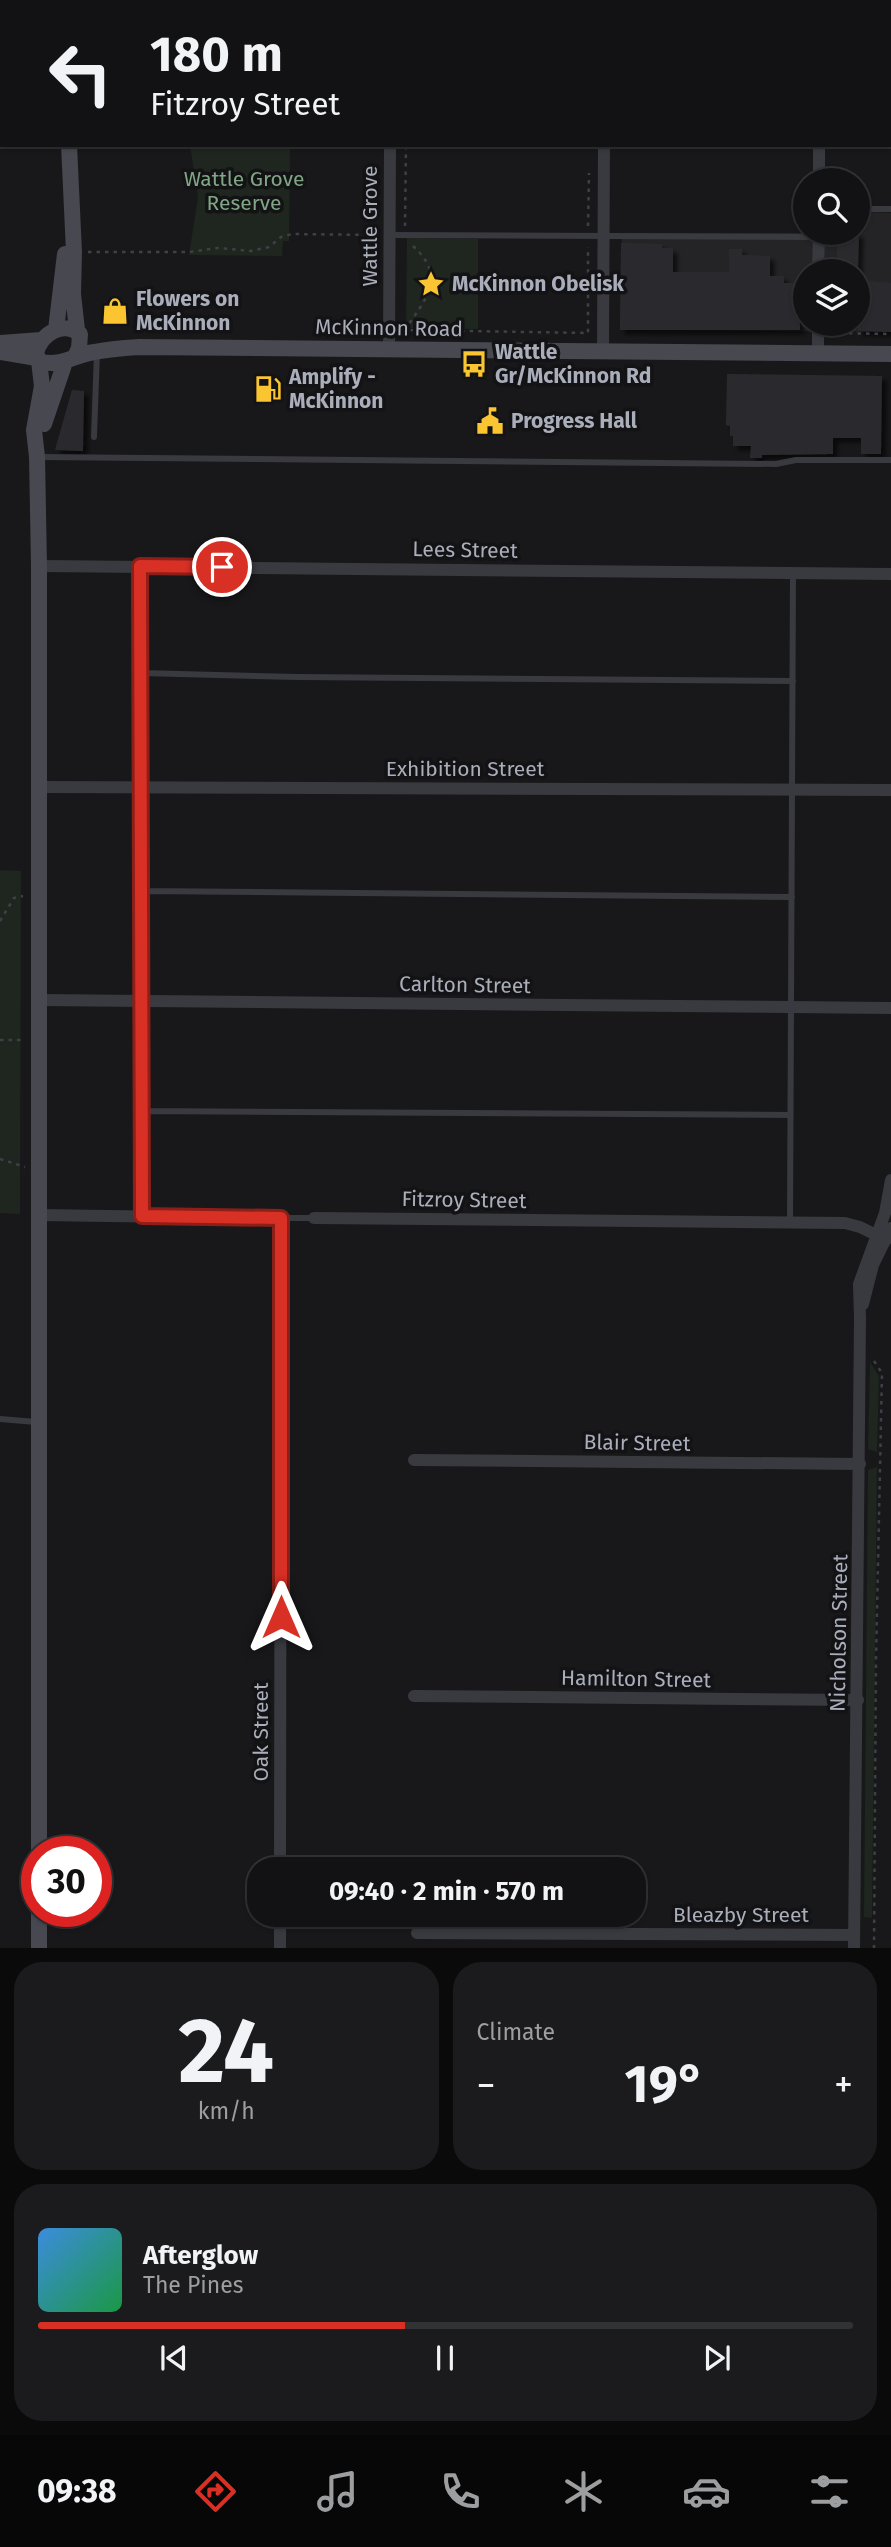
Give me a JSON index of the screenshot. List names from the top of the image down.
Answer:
{
  "streets": {
    "street": [
      "Wattle Grove",
      "McKinnon Road",
      "Lees Street",
      "Exhibition Street",
      "Carlton Street",
      "Fitzroy Street",
      "Blair Street",
      "Nicholson Street",
      "Hamilton Street",
      "Oak Street",
      "Bleazby Street"
    ]
  },
  "crossings": [
    ["Wattle Grove", "McKinnon Road"],
    ["Fitzroy Street", "Nicholson Street"],
    ["Fitzroy Street", "Oak Street"],
    ["Blair Street", "Nicholson Street"],
    ["Nicholson Street", "Hamilton Street"],
    ["Nicholson Street", "Bleazby Street"]
  ],
  "parks": ["Wattle Grove Reserve"],
  "places": {
    "place": ["McKinnon Obelisk"],
    "shop": ["Flowers on McKinnon"],
    "bus stop": ["Wattle Gr/McKinnon Rd"],
    "fuel station": ["Amplify - McKinnon"],
    "public building": ["Progress Hall"]
  },
  "page": {
    "turn": ["180 m", "Fitzroy Street"],
    "limit": "30",
    "trip": "09:40 · 2 min · 570 m",
    "tile": [
      ["24", "km/h"],
      "Climate"
    ],
    "heat": ["−", "19°", "+"],
    "song": ["Afterglow", "The Pines"],
    "tabs": "09:38"
  }
}
